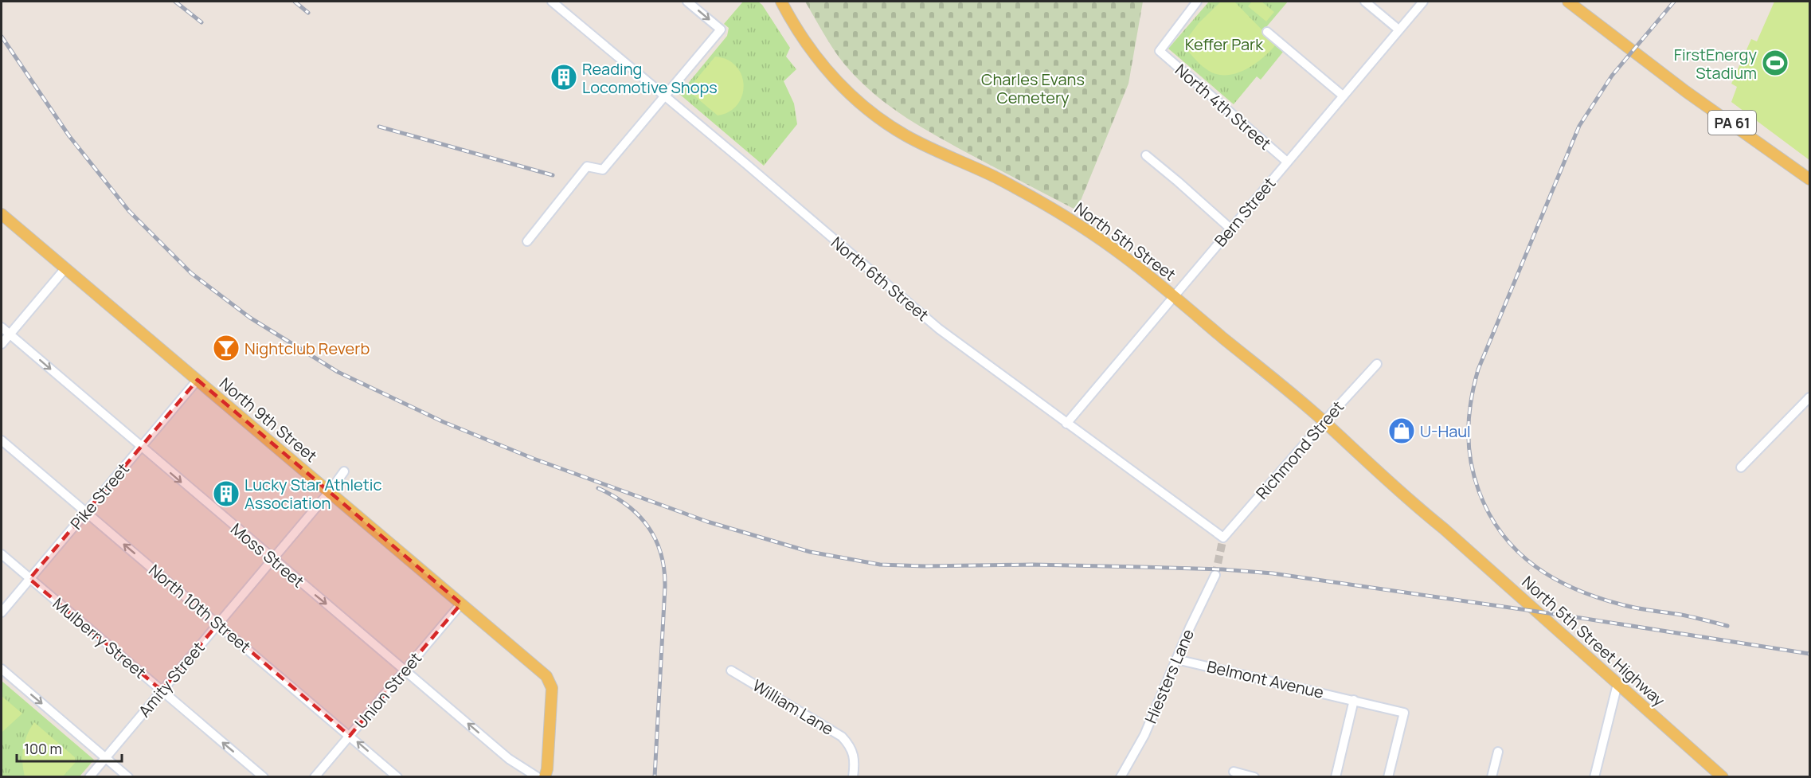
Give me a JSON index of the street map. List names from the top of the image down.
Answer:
{
  "streets": {
    "main road": [
      "PA 61",
      "North 5th Street",
      "North 9th Street",
      "North 5th Street Highway"
    ],
    "street": [
      "North 4th Street",
      "Bern Street",
      "North 6th Street",
      "Richmond Street",
      "Pike Street",
      "Moss Street",
      "North 10th Street",
      "Mulberry Street",
      "Hiesters Lane",
      "Amity Street",
      "Belmont Avenue",
      "Union Street",
      "William Lane"
    ]
  },
  "crossings": [
    ["North 4th Street", "Bern Street"],
    ["Bern Street", "North 5th Street"],
    ["Bern Street", "North 6th Street"],
    ["North 5th Street", "Richmond Street"],
    ["North 5th Street", "North 5th Street Highway"],
    ["North 6th Street", "Richmond Street"],
    ["North 9th Street", "Pike Street"],
    ["North 9th Street", "Amity Street"],
    ["North 9th Street", "Union Street"],
    ["Pike Street", "Moss Street"],
    ["Pike Street", "North 10th Street"],
    ["Pike Street", "Mulberry Street"],
    ["Moss Street", "Amity Street"],
    ["Moss Street", "Union Street"],
    ["North 10th Street", "Amity Street"],
    ["North 10th Street", "Union Street"],
    ["Mulberry Street", "Amity Street"],
    ["Hiesters Lane", "Belmont Avenue"]
  ],
  "one_way": ["North 10th Street", "Mulberry Street"],
  "parks": ["Keffer Park", "Charles Evans Cemetery"],
  "places": {
    "sports": ["FirstEnergy Stadium"],
    "building": ["Reading Locomotive Shops", "Lucky Star Athletic Association"],
    "bar": ["Nightclub Reverb"],
    "shop": ["U-Haul"]
  },
  "scale_bar": "100 m"
}
